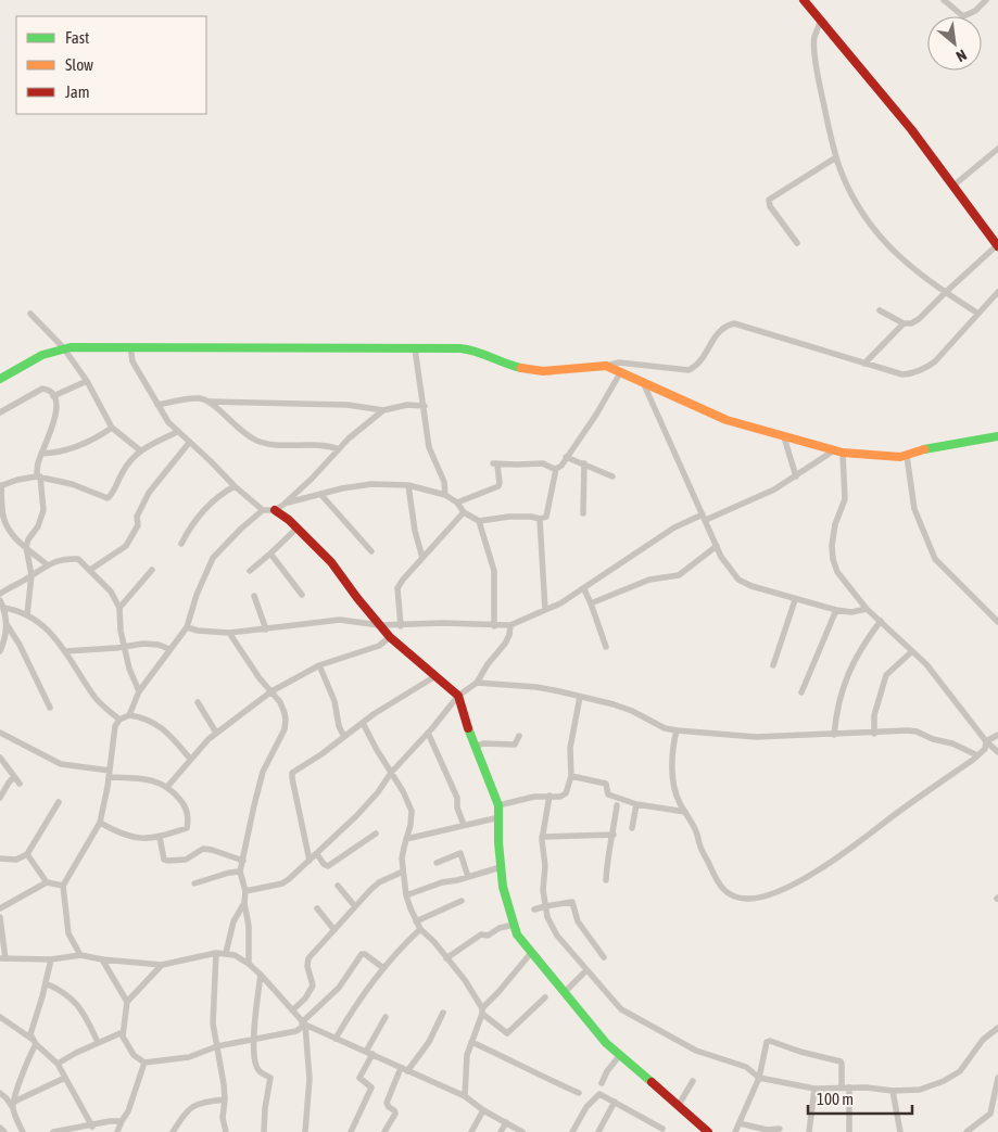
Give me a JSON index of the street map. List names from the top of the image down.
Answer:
{
  "legend": ["Fast", "Slow", "Jam"],
  "scale_bar": "100 m",
  "north": "bottom right"
}
